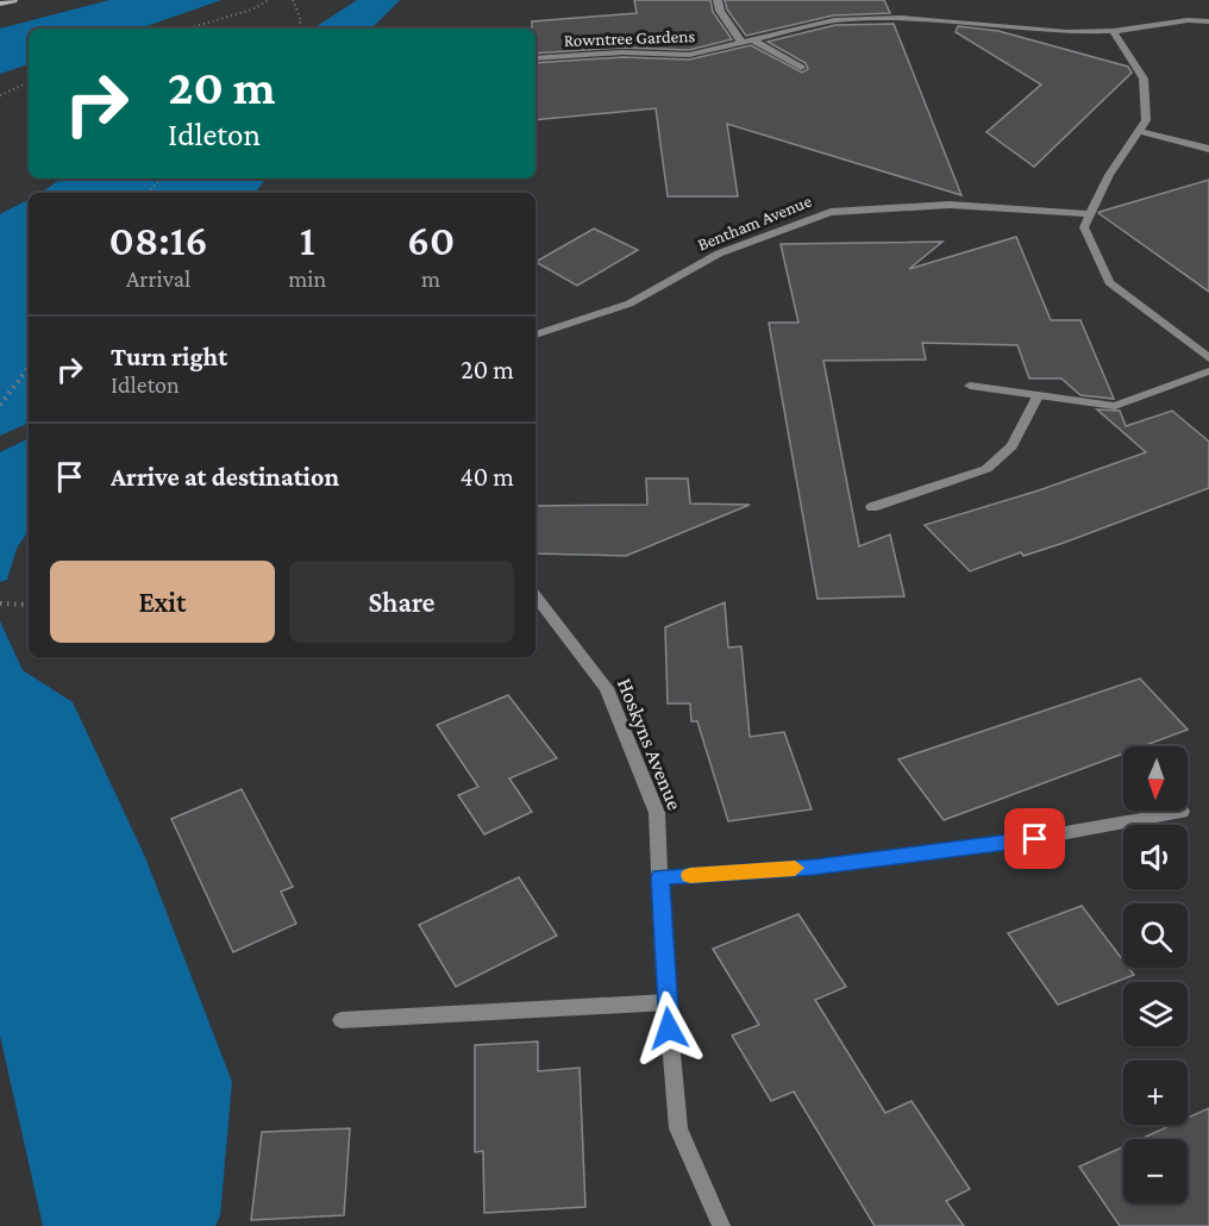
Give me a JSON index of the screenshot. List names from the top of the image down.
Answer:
{
  "streets": {
    "street": ["Rowntree Gardens", "Bentham Avenue", "Hoskyns Avenue"]
  },
  "north": "bottom",
  "page": {
    "turn": ["20 m", "Idleton"],
    "eta": [
      "08:16",
      "Arrival",
      "1",
      "min",
      "60",
      "m"
    ],
    "list": [
      {
        "name": "Turn right",
        "note": "Idleton",
        "value": "20 m"
      },
      {
        "name": "Arrive at destination",
        "value": "40 m"
      }
    ],
    "buttons": ["Exit", "Share"],
    "map_buttons": ["+", "−"]
  }
}
